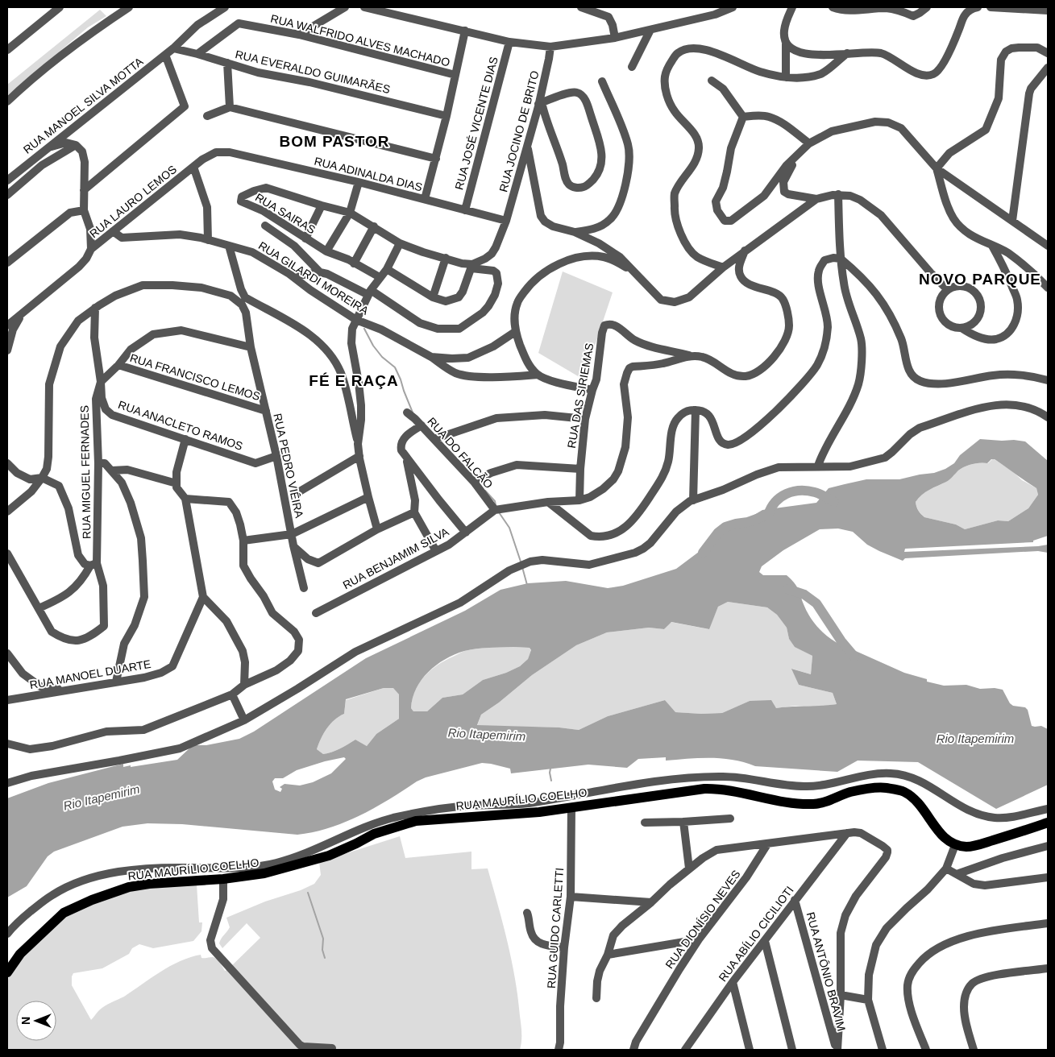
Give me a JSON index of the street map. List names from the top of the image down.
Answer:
{
  "streets": {
    "main road": ["RUA MAURÍLIO COELHO"],
    "street": [
      "RUA WALFRIDO ALVES MACHADO",
      "RUA EVERALDO GUIMARÃES",
      "RUA MANOEL SILVA MOTTA",
      "RUA JOSÉ VICENTE DIAS",
      "RUA JOCINO DE BRITO",
      "RUA ADINALDA DIAS",
      "RUA LAURO LEMOS",
      "RUA SAIRAS",
      "RUA GILARDI MOREIRA",
      "RUA FRANCISCO LEMOS",
      "RUA DAS SIRIEMAS",
      "RUA ANACLETO RAMOS",
      "RUA DO FALCÃO",
      "RUA PEDRO VIÊIRA",
      "RUA MIGUEL FERNADES",
      "RUA BENJAMIM SILVA",
      "RUA MANOEL DUARTE",
      "RUA DIONÍSIO NEVES",
      "RUA GUIDO CARLETTI",
      "RUA ABÍLIO CICILIOTI",
      "RUA ANTÔNIO BRAVIM"
    ]
  },
  "crossings": [
    ["RUA WALFRIDO ALVES MACHADO", "RUA EVERALDO GUIMARÃES"],
    ["RUA EVERALDO GUIMARÃES", "RUA MANOEL SILVA MOTTA"],
    ["RUA JOSÉ VICENTE DIAS", "RUA ADINALDA DIAS"],
    ["RUA JOCINO DE BRITO", "RUA ADINALDA DIAS"],
    ["RUA JOCINO DE BRITO", "RUA SAIRAS"],
    ["RUA ADINALDA DIAS", "RUA LAURO LEMOS"],
    ["RUA LAURO LEMOS", "RUA GILARDI MOREIRA"],
    ["RUA FRANCISCO LEMOS", "RUA PEDRO VIÊIRA"],
    ["RUA DAS SIRIEMAS", "RUA BENJAMIM SILVA"],
    ["RUA ANACLETO RAMOS", "RUA PEDRO VIÊIRA"],
    ["RUA ANACLETO RAMOS", "RUA MIGUEL FERNADES"],
    ["RUA DO FALCÃO", "RUA BENJAMIM SILVA"],
    ["RUA MAURÍLIO COELHO", "RUA GUIDO CARLETTI"],
    ["RUA ABÍLIO CICILIOTI", "RUA ANTÔNIO BRAVIM"]
  ],
  "districts": ["BOM PASTOR", "NOVO PARQUE", "FÉ E RAÇA"],
  "water": ["Rio Itapemirim"],
  "north": "left"
}
